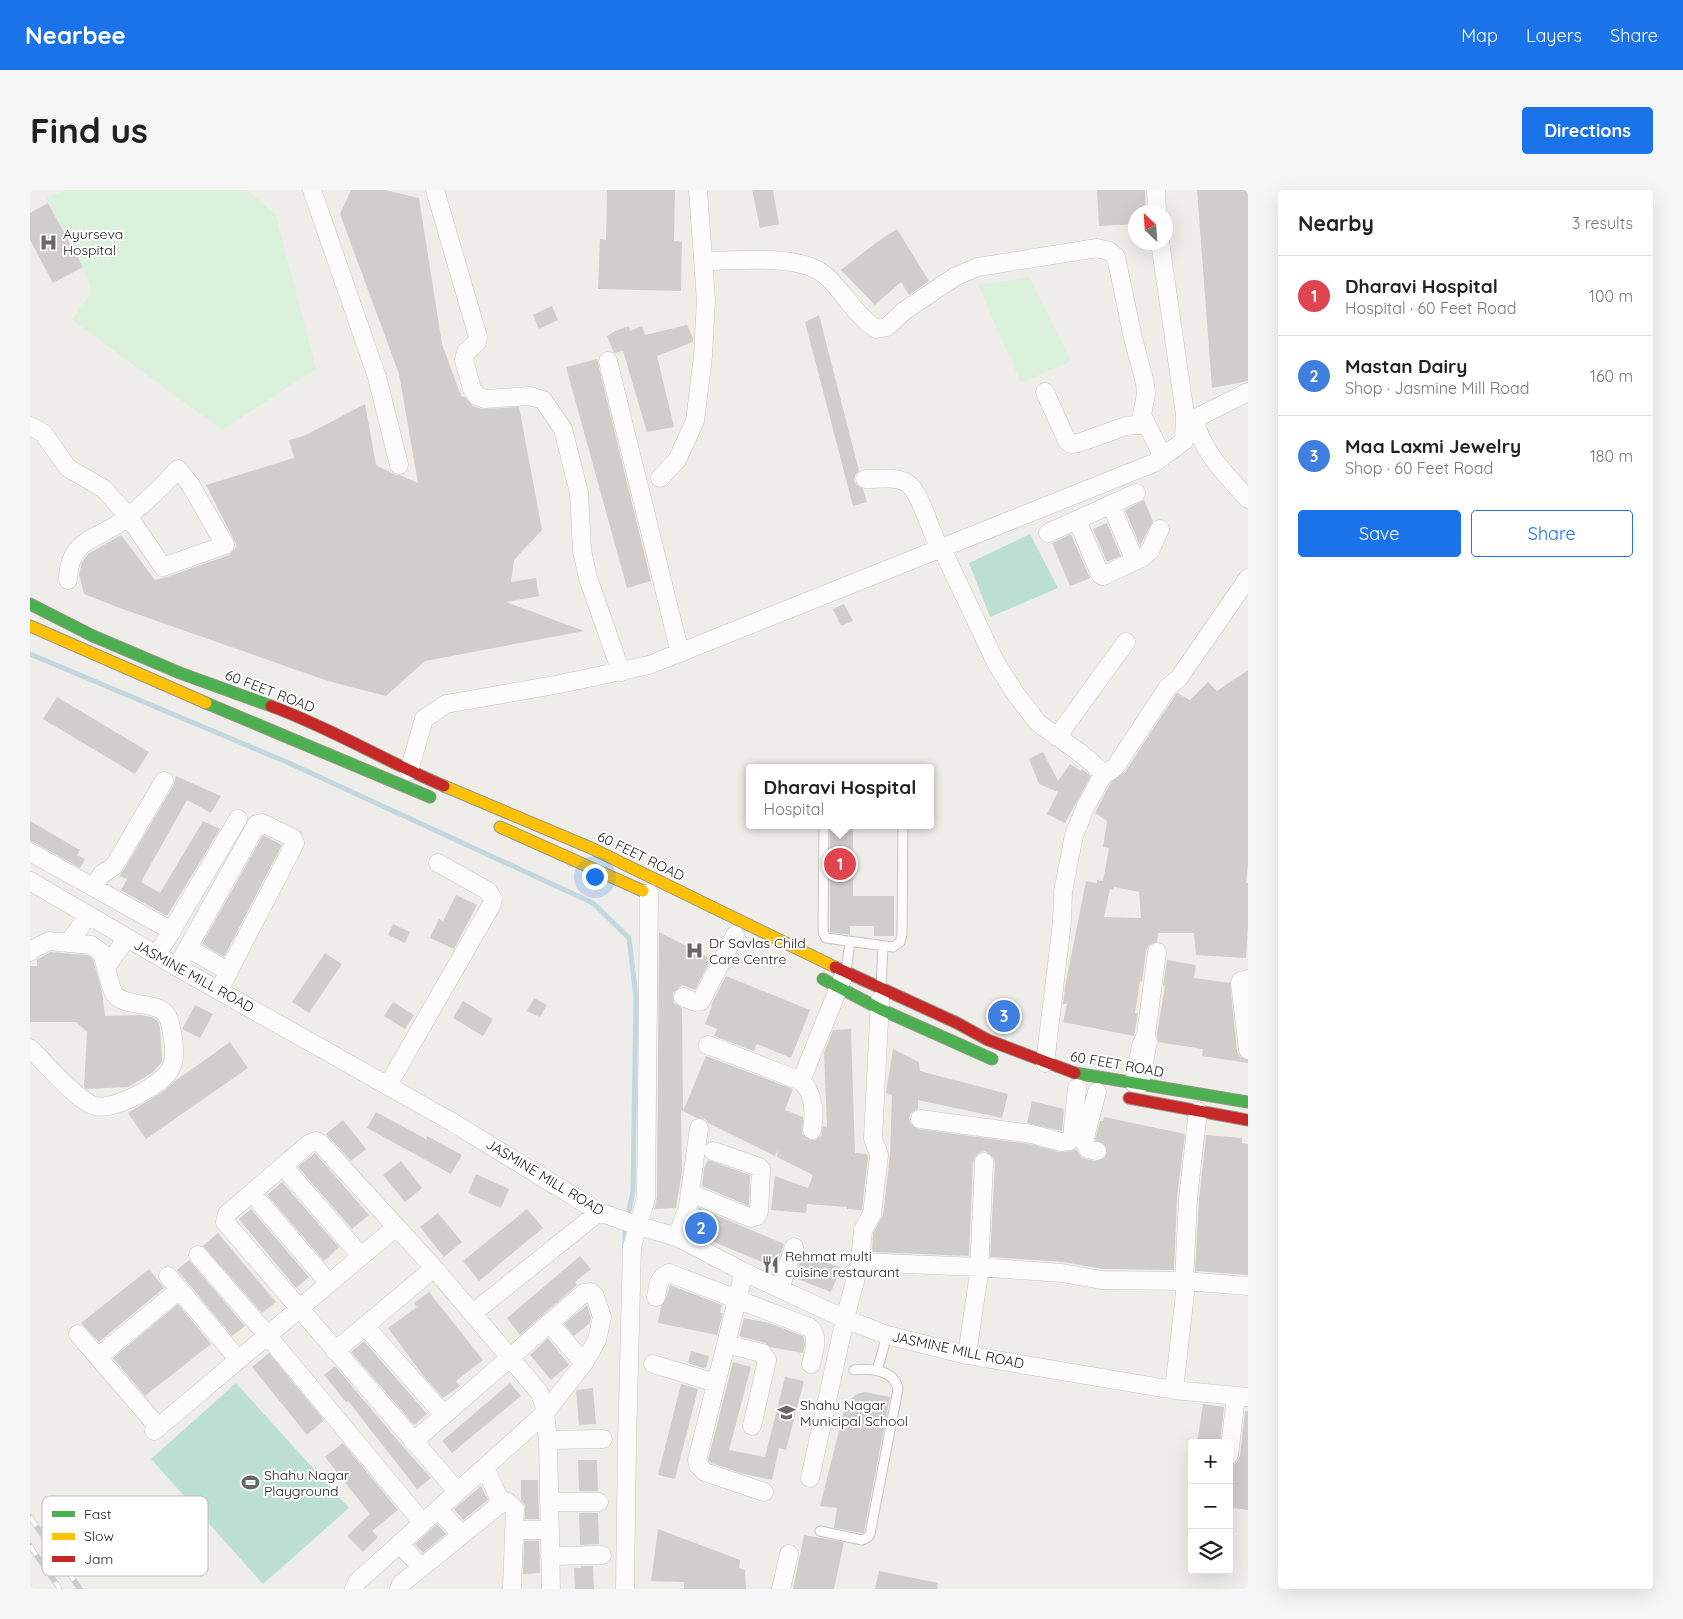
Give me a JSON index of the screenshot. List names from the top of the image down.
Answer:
{
  "streets": {
    "main road": ["60 FEET ROAD"],
    "street": ["JASMINE MILL ROAD"]
  },
  "places": {
    "hospital": ["Ayurseva Hospital", "Dr Savlas Child Care Centre"],
    "restaurant": ["Rehmat multi cuisine restaurant"],
    "school or university": ["Shahu Nagar Municipal School"],
    "sports": ["Shahu Nagar Playground"]
  },
  "legend": ["Fast", "Slow", "Jam"],
  "north": "top left",
  "page": {
    "header": "Nearbee",
    "nav": ["Map", "Layers", "Share"],
    "buttons": [
      "Directions",
      ["Save", "Share"]
    ],
    "title": "Find us",
    "heading": ["Nearby", "3 results"],
    "list": [
      {
        "mark": "1",
        "name": "Dharavi Hospital",
        "note": "Hospital · 60 Feet Road",
        "value": "100 m"
      },
      {
        "mark": "2",
        "name": "Mastan Dairy",
        "note": "Shop · Jasmine Mill Road",
        "value": "160 m"
      },
      {
        "mark": "3",
        "name": "Maa Laxmi Jewelry",
        "note": "Shop · 60 Feet Road",
        "value": "180 m"
      }
    ],
    "popup": ["Dharavi Hospital", "Hospital"],
    "pins": ["1", "3", "2"],
    "map_buttons": ["+", "−"]
  }
}
